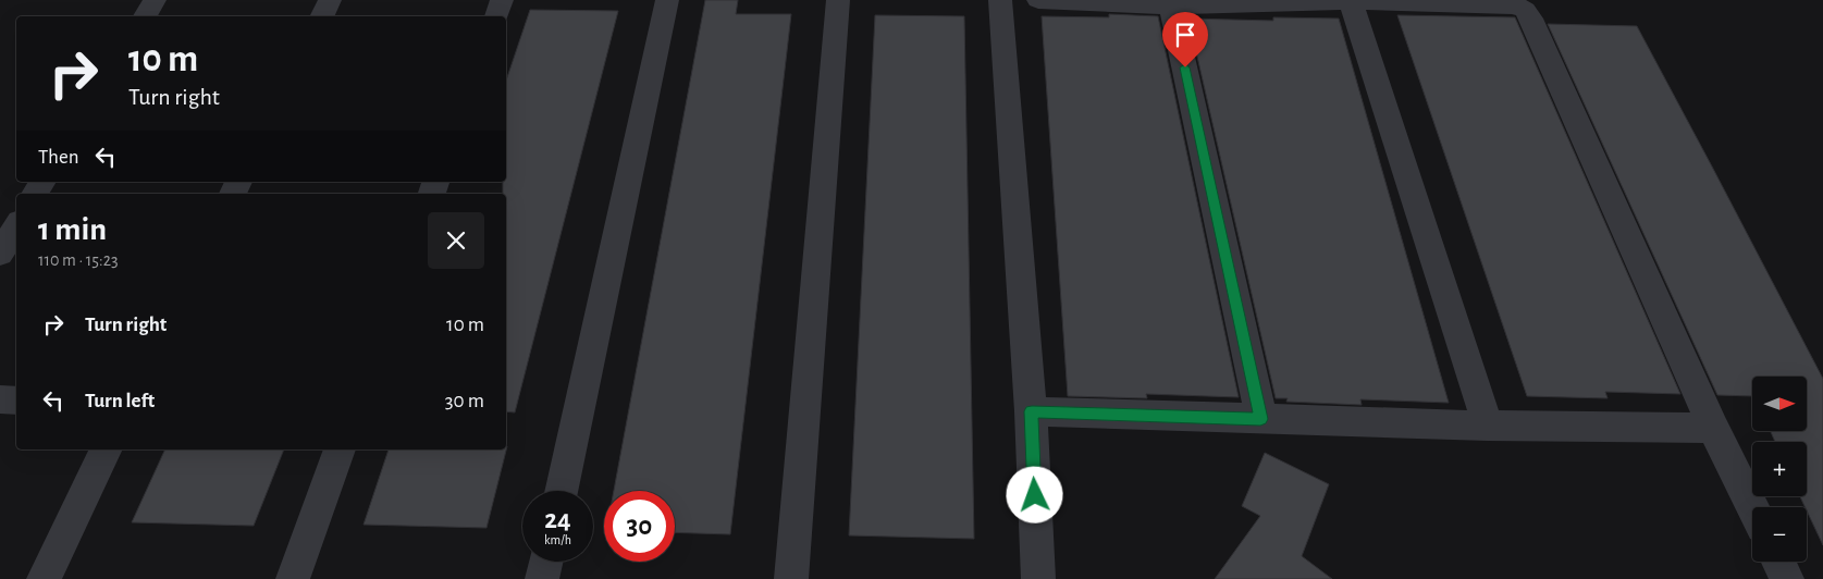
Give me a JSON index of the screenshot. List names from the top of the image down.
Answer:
{
  "north": "right",
  "page": {
    "turn": ["10 m", "Turn right"],
    "then": "Then",
    "heading": ["1 min", "110 m · 15:23"],
    "list": [
      {
        "name": "Turn right",
        "value": "10 m"
      },
      {
        "name": "Turn left",
        "value": "30 m"
      }
    ],
    "map_buttons": ["+", "−"],
    "speed": "24 km/h",
    "limit": "30"
  }
}
